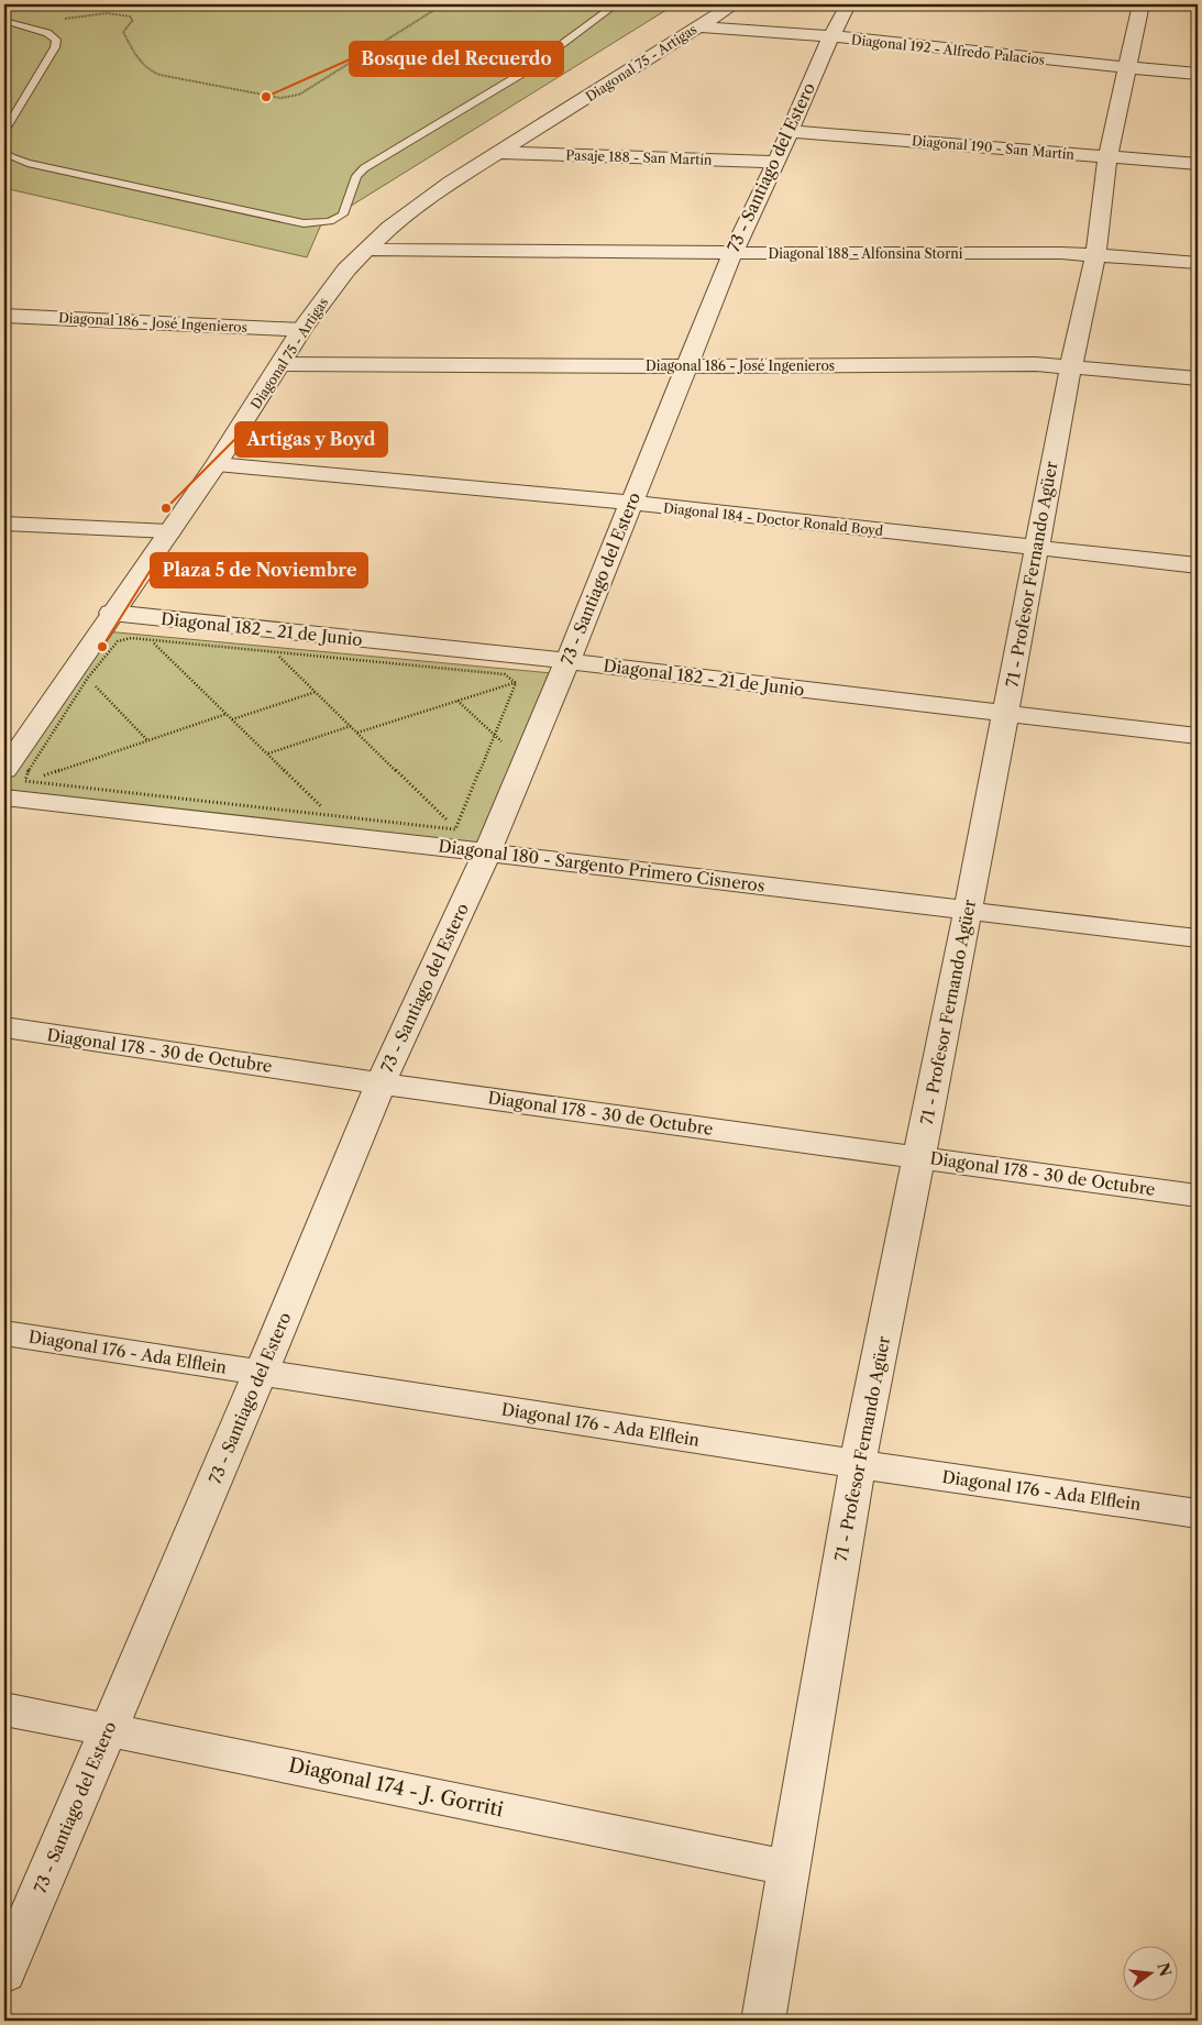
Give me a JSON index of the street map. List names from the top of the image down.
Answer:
{
  "streets": {
    "street": [
      "Diagonal 192 - Alfredo Palacios",
      "Diagonal 75 - Artigas",
      "Diagonal 190 - San Martín",
      "Pasaje 188 - San Martín",
      "73 - Santiago del Estero",
      "Diagonal 188 - Alfonsina Storni",
      "Diagonal 186 - José Ingenieros",
      "Diagonal 184 - Doctor Ronald Boyd",
      "71 - Profesor Fernando Agüer",
      "Diagonal 182 - 21 de Junio",
      "Diagonal 180 - Sargento Primero Cisneros",
      "Diagonal 178 - 30 de Octubre",
      "Diagonal 176 - Ada Elflein",
      "Diagonal 174 - J. Gorriti"
    ]
  },
  "crossings": [
    ["Diagonal 192 - Alfredo Palacios", "Diagonal 75 - Artigas"],
    ["Diagonal 192 - Alfredo Palacios", "73 - Santiago del Estero"],
    ["Diagonal 192 - Alfredo Palacios", "71 - Profesor Fernando Agüer"],
    ["Diagonal 75 - Artigas", "Pasaje 188 - San Martín"],
    ["Diagonal 75 - Artigas", "Diagonal 188 - Alfonsina Storni"],
    ["Diagonal 75 - Artigas", "Diagonal 186 - José Ingenieros"],
    ["Diagonal 75 - Artigas", "Diagonal 184 - Doctor Ronald Boyd"],
    ["Diagonal 75 - Artigas", "Diagonal 182 - 21 de Junio"],
    ["Diagonal 190 - San Martín", "73 - Santiago del Estero"],
    ["Diagonal 190 - San Martín", "71 - Profesor Fernando Agüer"],
    ["Pasaje 188 - San Martín", "73 - Santiago del Estero"],
    ["73 - Santiago del Estero", "Diagonal 188 - Alfonsina Storni"],
    ["73 - Santiago del Estero", "Diagonal 186 - José Ingenieros"],
    ["73 - Santiago del Estero", "Diagonal 184 - Doctor Ronald Boyd"],
    ["73 - Santiago del Estero", "Diagonal 182 - 21 de Junio"],
    ["73 - Santiago del Estero", "Diagonal 180 - Sargento Primero Cisneros"],
    ["73 - Santiago del Estero", "Diagonal 178 - 30 de Octubre"],
    ["73 - Santiago del Estero", "Diagonal 176 - Ada Elflein"],
    ["73 - Santiago del Estero", "Diagonal 174 - J. Gorriti"],
    ["Diagonal 188 - Alfonsina Storni", "71 - Profesor Fernando Agüer"],
    ["Diagonal 186 - José Ingenieros", "71 - Profesor Fernando Agüer"],
    ["Diagonal 184 - Doctor Ronald Boyd", "71 - Profesor Fernando Agüer"],
    ["71 - Profesor Fernando Agüer", "Diagonal 182 - 21 de Junio"],
    ["71 - Profesor Fernando Agüer", "Diagonal 180 - Sargento Primero Cisneros"],
    ["71 - Profesor Fernando Agüer", "Diagonal 178 - 30 de Octubre"],
    ["71 - Profesor Fernando Agüer", "Diagonal 176 - Ada Elflein"],
    ["71 - Profesor Fernando Agüer", "Diagonal 174 - J. Gorriti"]
  ],
  "places": ["Bosque del Recuerdo", "Artigas y Boyd", "Plaza 5 de Noviembre"],
  "north": "right"
}
